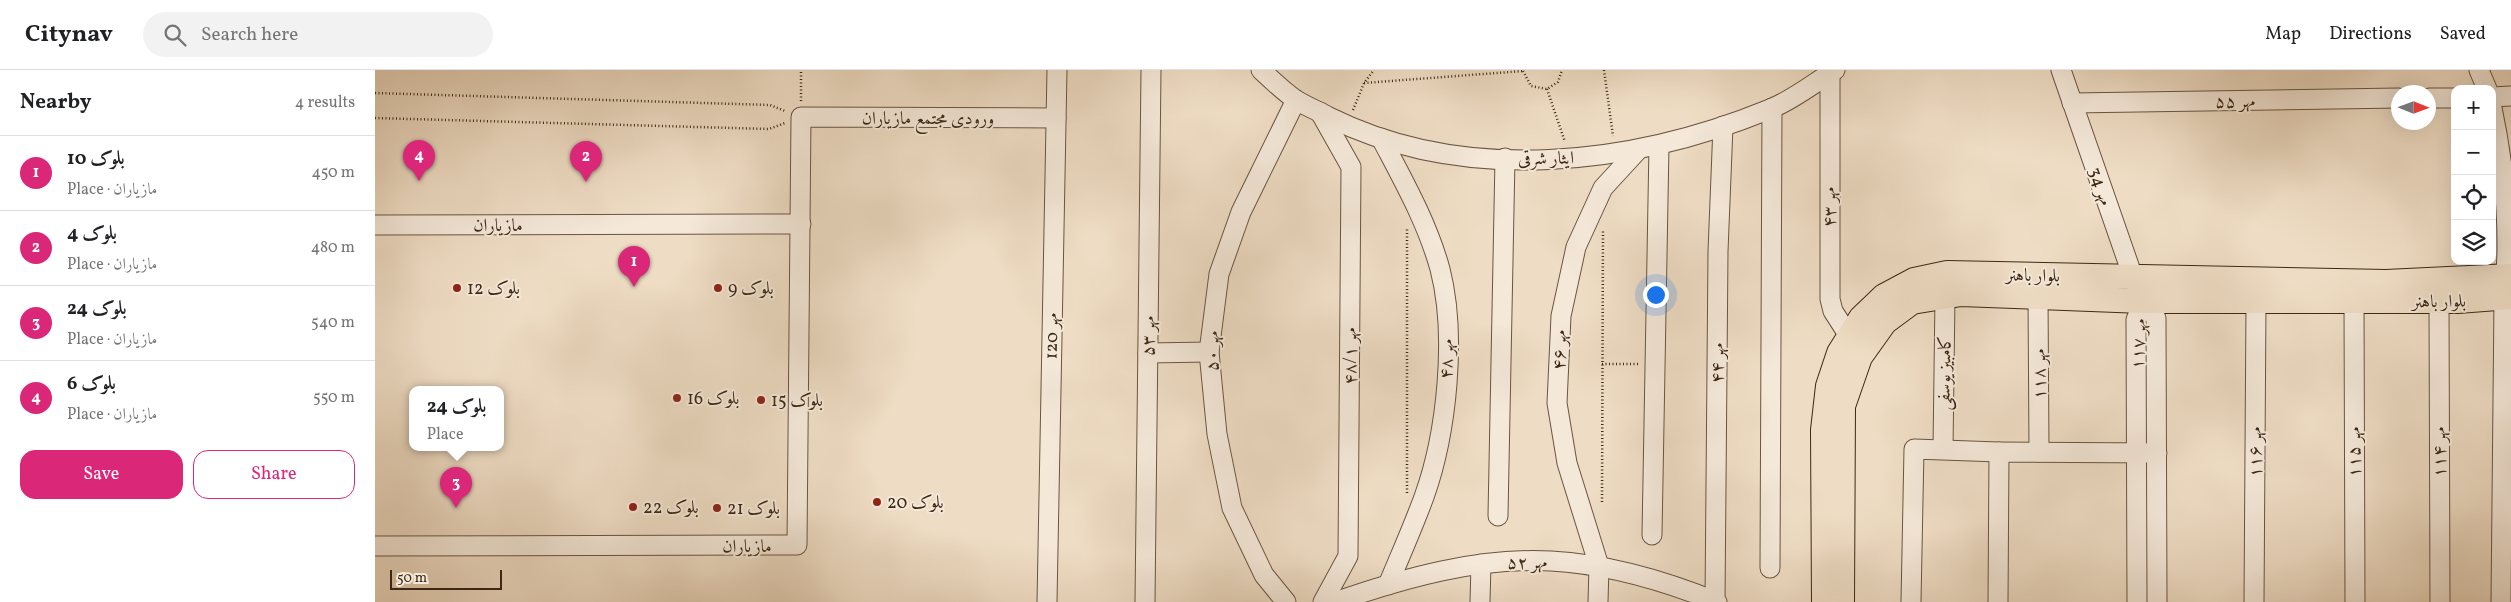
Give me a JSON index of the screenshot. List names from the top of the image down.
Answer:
{
  "streets": {
    "main road": ["بلوار باهنر"],
    "street": [
      "مهر ۵۵",
      "ورودی مجتمع مازیاران",
      "ایثار شرقی",
      "مهر 34",
      "مهر ۴۳",
      "مازیاران",
      "مهر 120",
      "مهر ۵۳",
      "مهر ۱۱۷",
      "مهر ۴۶",
      "مهر ۵۰",
      "مهر ۴۸/۱",
      "مهر ۴۸",
      "مهر ۴۴",
      "کامبیز یوسفی",
      "مهر ۱۱۸",
      "مهر ۱۱۶",
      "مهر ۱۱۵",
      "مهر ۱۱۴",
      "مهر ۵۲"
    ]
  },
  "crossings": [
    ["مهر ۵۵", "مهر 34"],
    ["ورودی مجتمع مازیاران", "مازیاران"],
    ["ورودی مجتمع مازیاران", "مهر 120"],
    ["ایثار شرقی", "مهر ۴۳"],
    ["ایثار شرقی", "مهر ۴۶"],
    ["ایثار شرقی", "مهر ۵۰"],
    ["ایثار شرقی", "مهر ۴۸/۱"],
    ["ایثار شرقی", "مهر ۴۸"],
    ["ایثار شرقی", "مهر ۴۴"],
    ["مهر 34", "بلوار باهنر"],
    ["مهر 34", "مهر ۱۱۷"],
    ["مهر ۴۳", "بلوار باهنر"],
    ["بلوار باهنر", "مهر ۱۱۷"],
    ["بلوار باهنر", "کامبیز یوسفی"],
    ["بلوار باهنر", "مهر ۱۱۸"],
    ["بلوار باهنر", "مهر ۱۱۶"],
    ["بلوار باهنر", "مهر ۱۱۵"],
    ["بلوار باهنر", "مهر ۱۱۴"],
    ["مهر ۴۶", "مهر ۵۲"],
    ["مهر ۴۸", "مهر ۵۲"],
    ["مهر ۴۴", "مهر ۵۲"]
  ],
  "places": [
    "بلوک 12",
    "بلوک 9",
    "بلوک 16",
    "بلوک 15",
    "بلوک 20",
    "بلوک 22",
    "بلوک 21"
  ],
  "scale_bar": "50 m",
  "north": "right",
  "page": {
    "header": "Citynav",
    "search": "Search here",
    "nav": ["Map", "Directions", "Saved"],
    "heading": ["Nearby", "4 results"],
    "map_buttons": ["+", "−"],
    "list": [
      {
        "mark": "1",
        "name": "بلوک 10",
        "note": "Place · مازیاران",
        "value": "450 m"
      },
      {
        "mark": "2",
        "name": "بلوک 4",
        "note": "Place · مازیاران",
        "value": "480 m"
      },
      {
        "mark": "3",
        "name": "بلوک 24",
        "note": "Place · مازیاران",
        "value": "540 m"
      },
      {
        "mark": "4",
        "name": "بلوک 6",
        "note": "Place · مازیاران",
        "value": "550 m"
      }
    ],
    "pins": [
      "4",
      "2",
      "1",
      "3"
    ],
    "popup": ["بلوک 24", "Place"],
    "buttons": ["Save", "Share"],
    "scale": "50 m"
  }
}
